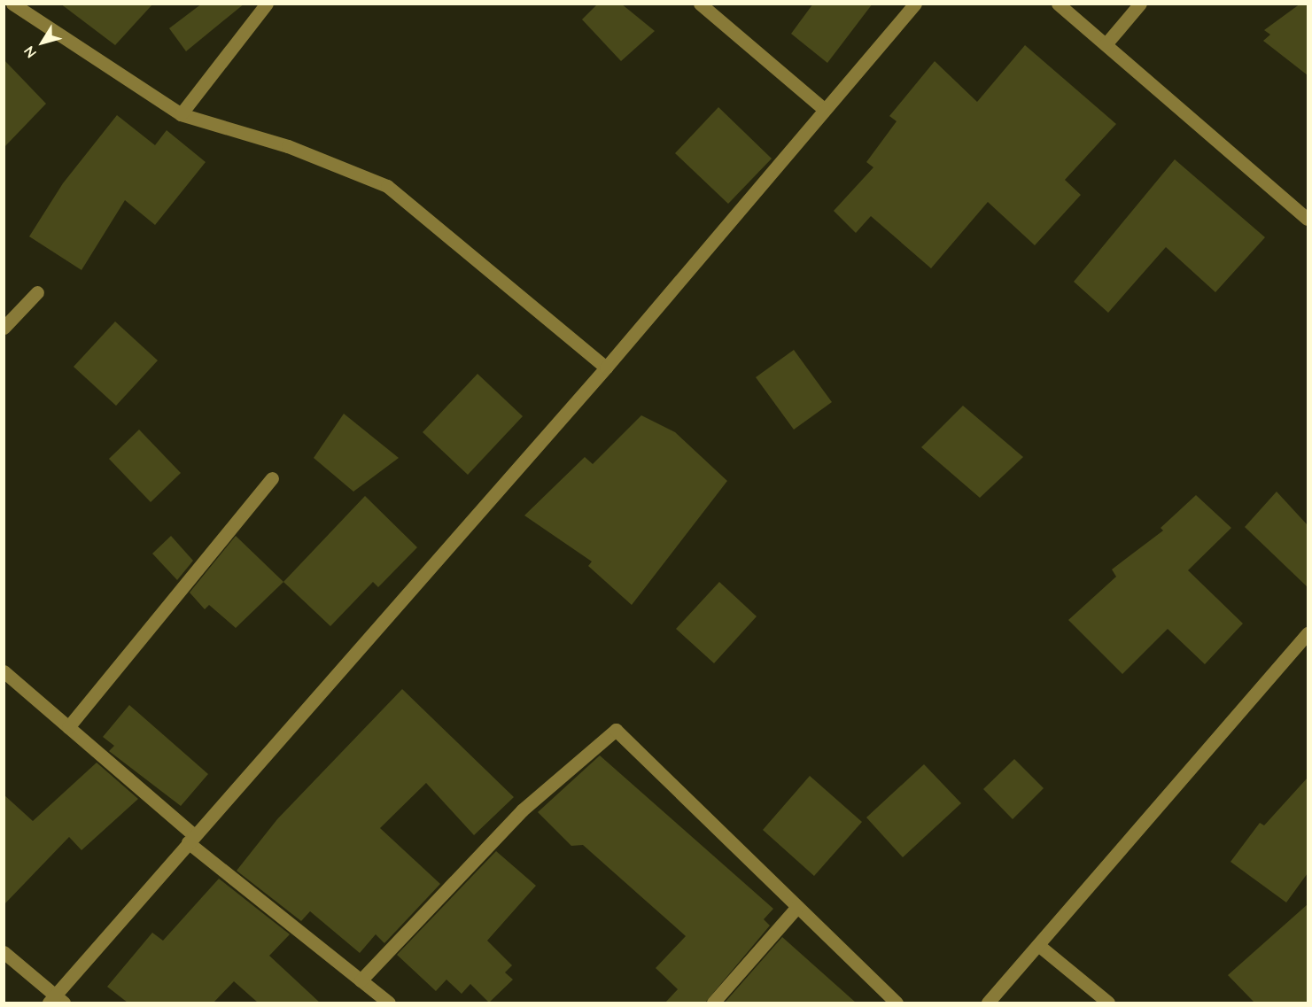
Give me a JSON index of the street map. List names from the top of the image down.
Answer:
{
  "north": "bottom left"
}
